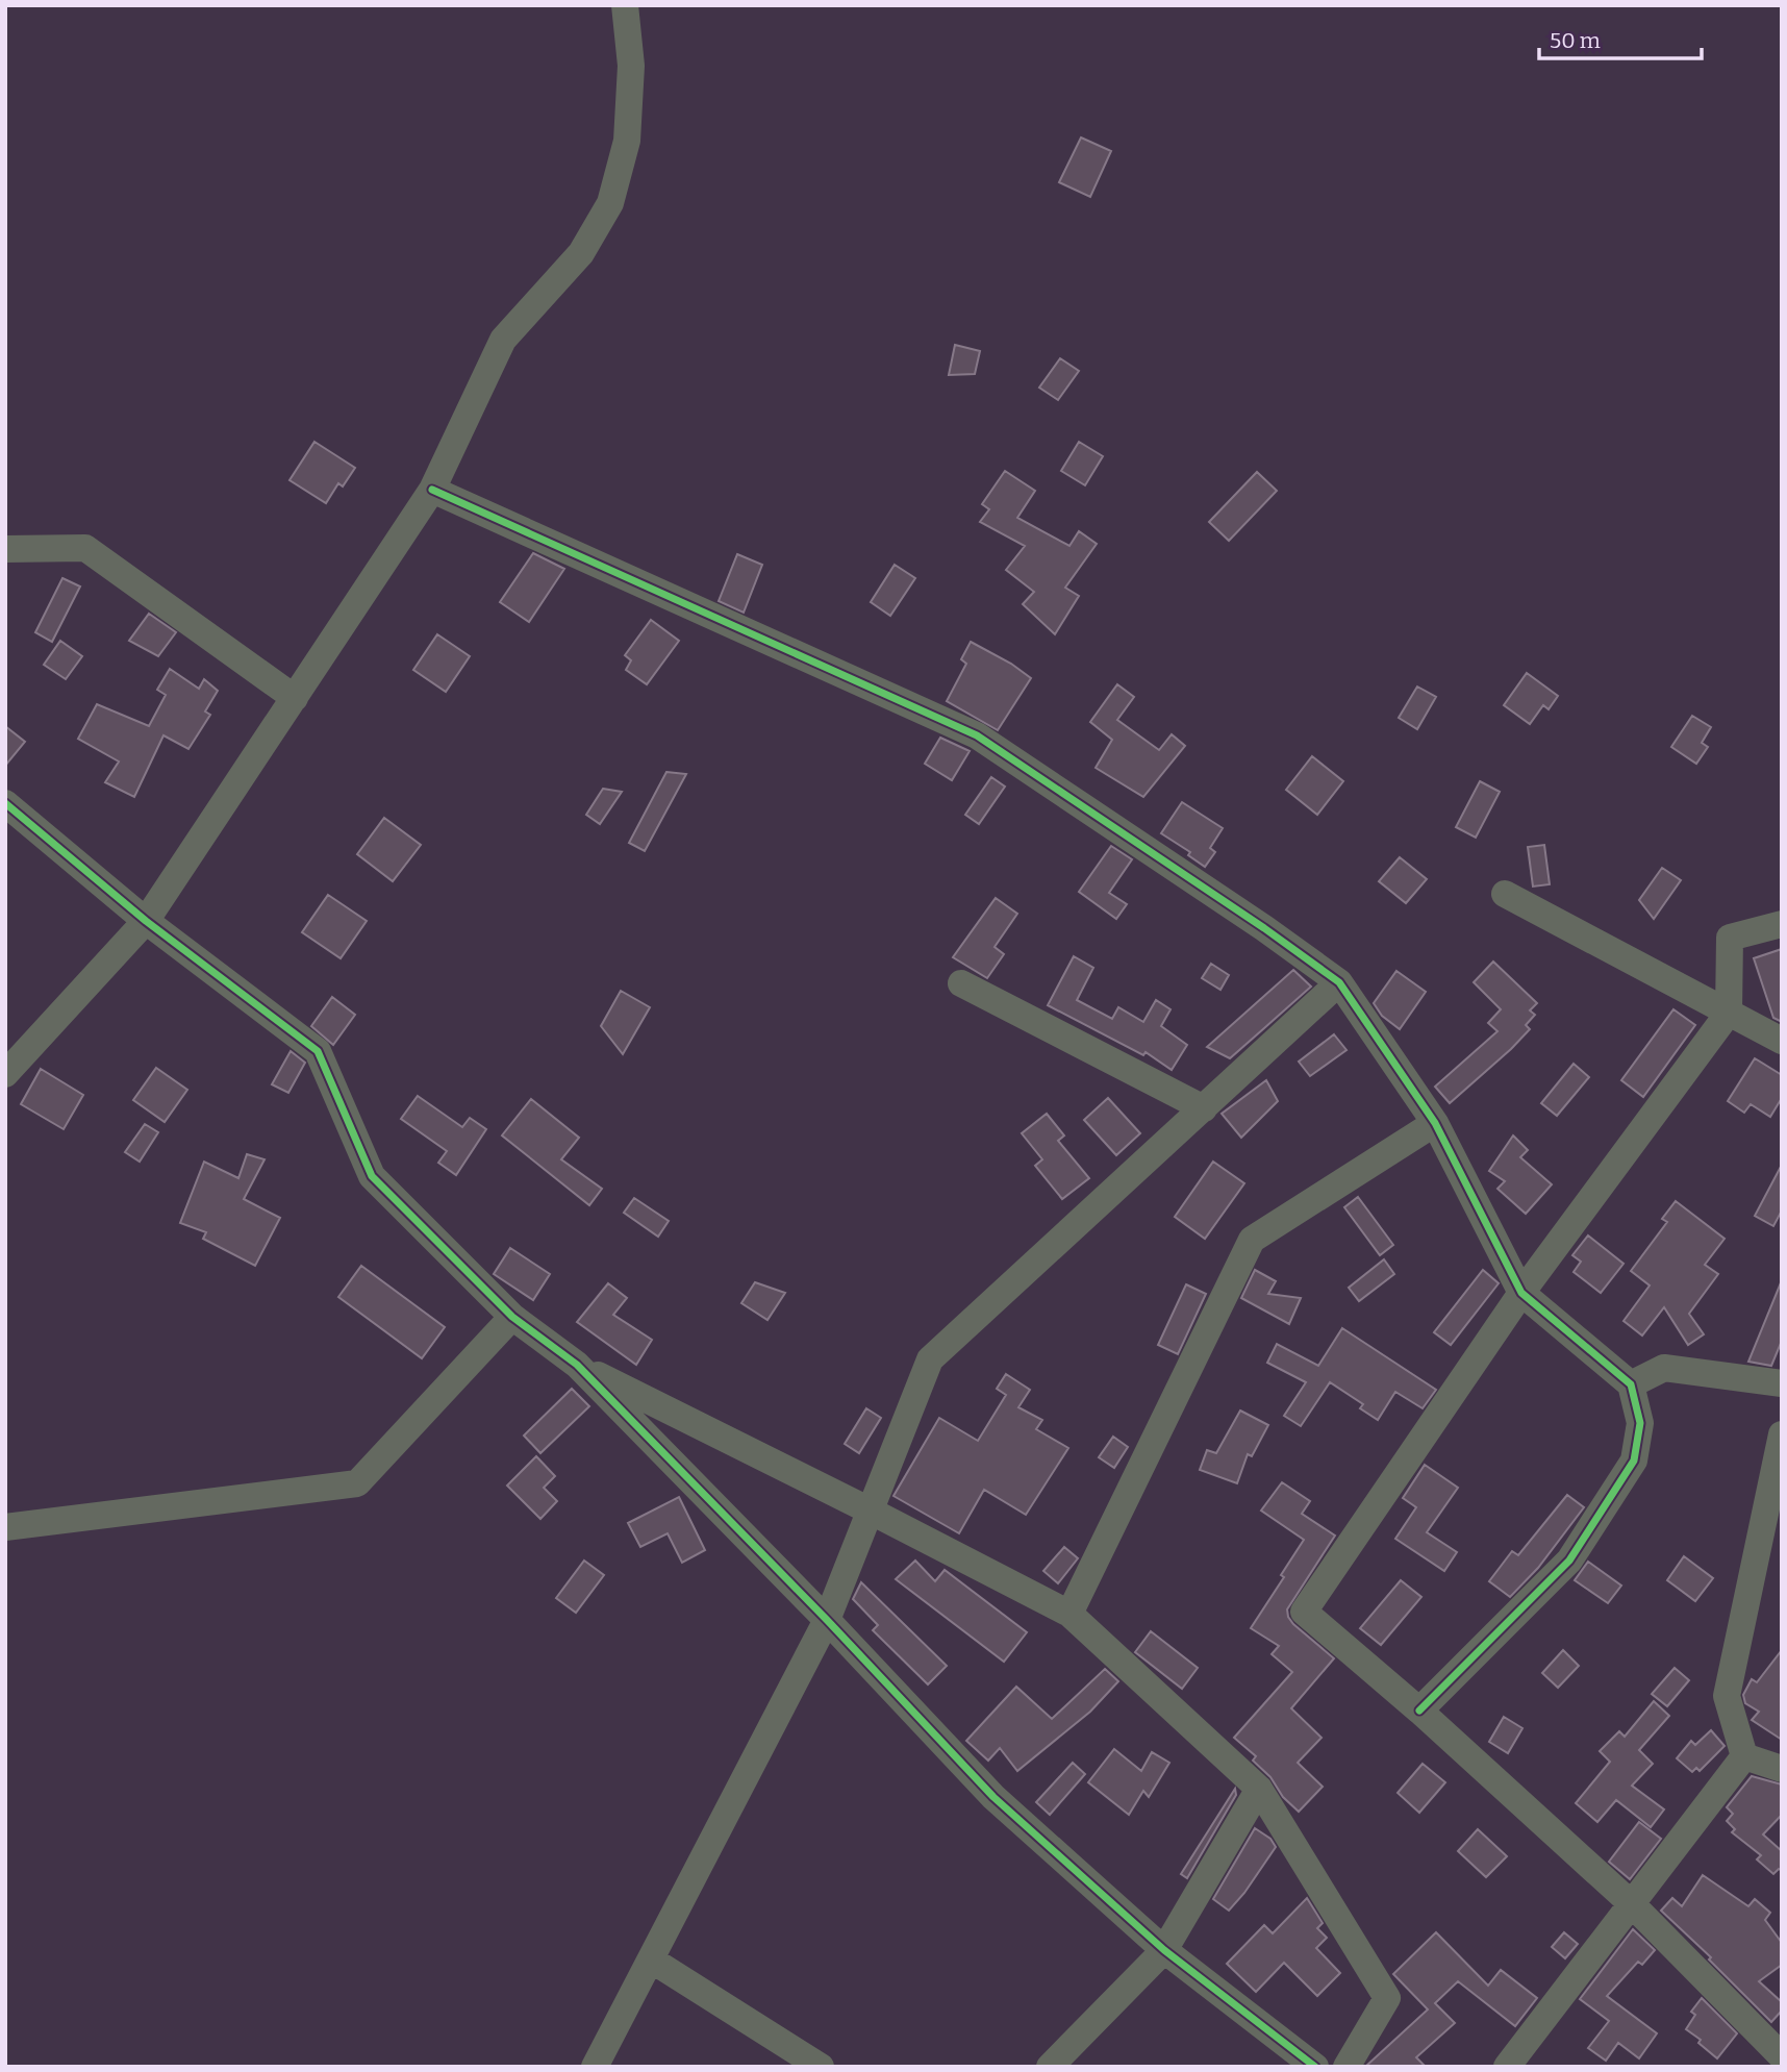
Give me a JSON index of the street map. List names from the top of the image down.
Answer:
{
  "scale_bar": "50 m"
}
